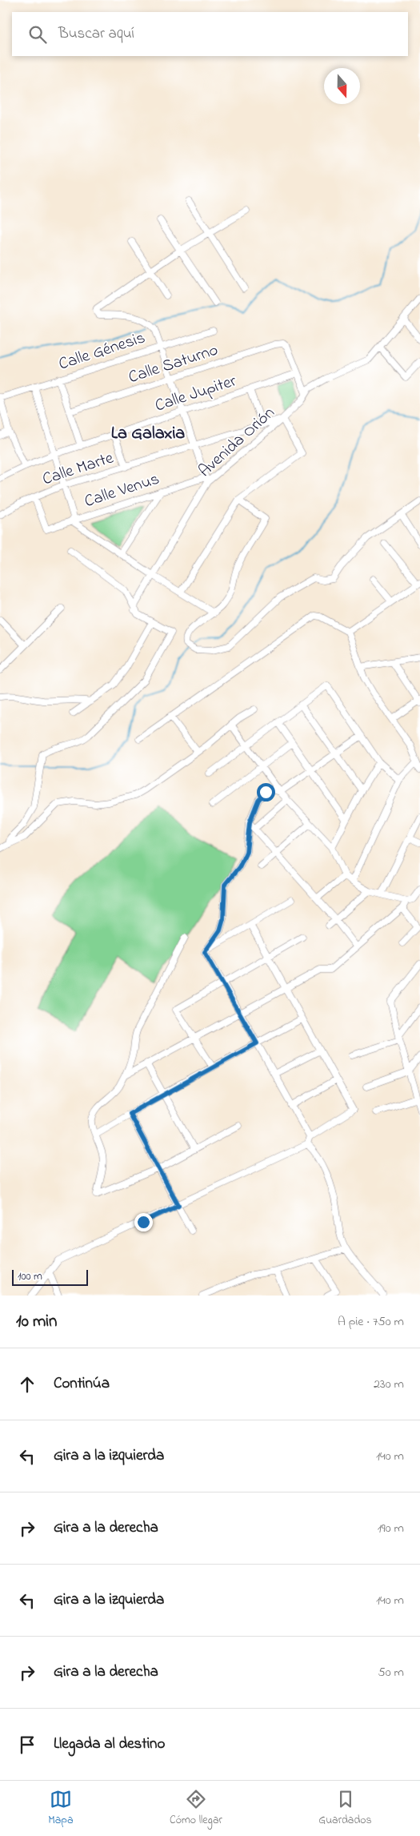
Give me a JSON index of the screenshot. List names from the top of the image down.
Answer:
{
  "streets": {
    "street": [
      "Calle Génesis",
      "Calle Saturno",
      "Calle Jupiter",
      "Avenida Orión",
      "Calle Marte",
      "Calle Venus"
    ]
  },
  "crossings": [
    ["Calle Saturno", "Calle Jupiter"],
    ["Avenida Orión", "Calle Marte"],
    ["Avenida Orión", "Calle Venus"],
    ["Calle Marte", "Calle Venus"]
  ],
  "districts": ["La Galaxia"],
  "scale_bar": "100 m",
  "north": "bottom",
  "page": {
    "search": "Buscar aquí",
    "scale": "100 m",
    "heading": ["10 min", "A pie · 750 m"],
    "list": [
      ["Continúa", "230 m"],
      ["Gira a la izquierda", "140 m"],
      ["Gira a la derecha", "190 m"],
      ["Gira a la izquierda", "140 m"],
      ["Gira a la derecha", "50 m"],
      "Llegada al destino"
    ],
    "nav": ["Mapa", "Cómo llegar", "Guardados"]
  }
}
